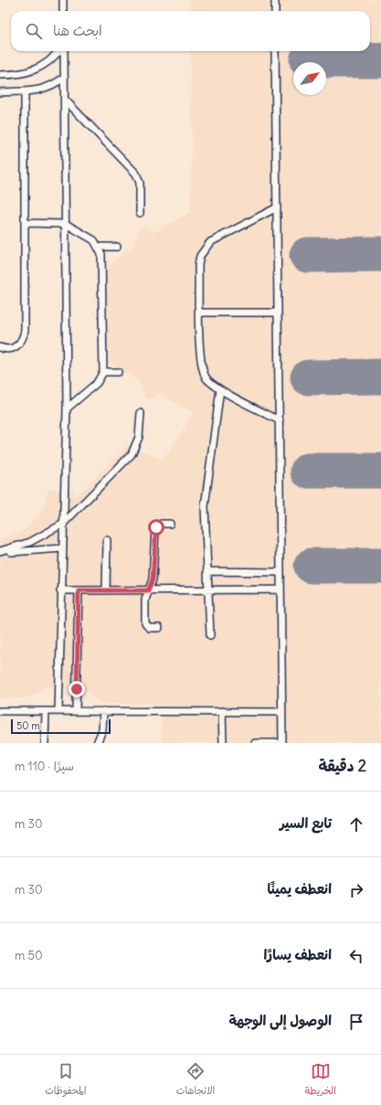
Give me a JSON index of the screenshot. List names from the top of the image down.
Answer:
{
  "scale_bar": "50 m",
  "north": "top right",
  "page": {
    "search": "ابحث هنا",
    "scale": "50 m",
    "heading": ["2 دقيقة", "سيرًا · 110 m"],
    "list": [
      ["تابع السير", "30 m"],
      ["انعطف يمينًا", "30 m"],
      ["انعطف يسارًا", "50 m"],
      "الوصول إلى الوجهة"
    ],
    "nav": ["الخريطة", "الاتجاهات", "المحفوظات"]
  }
}
